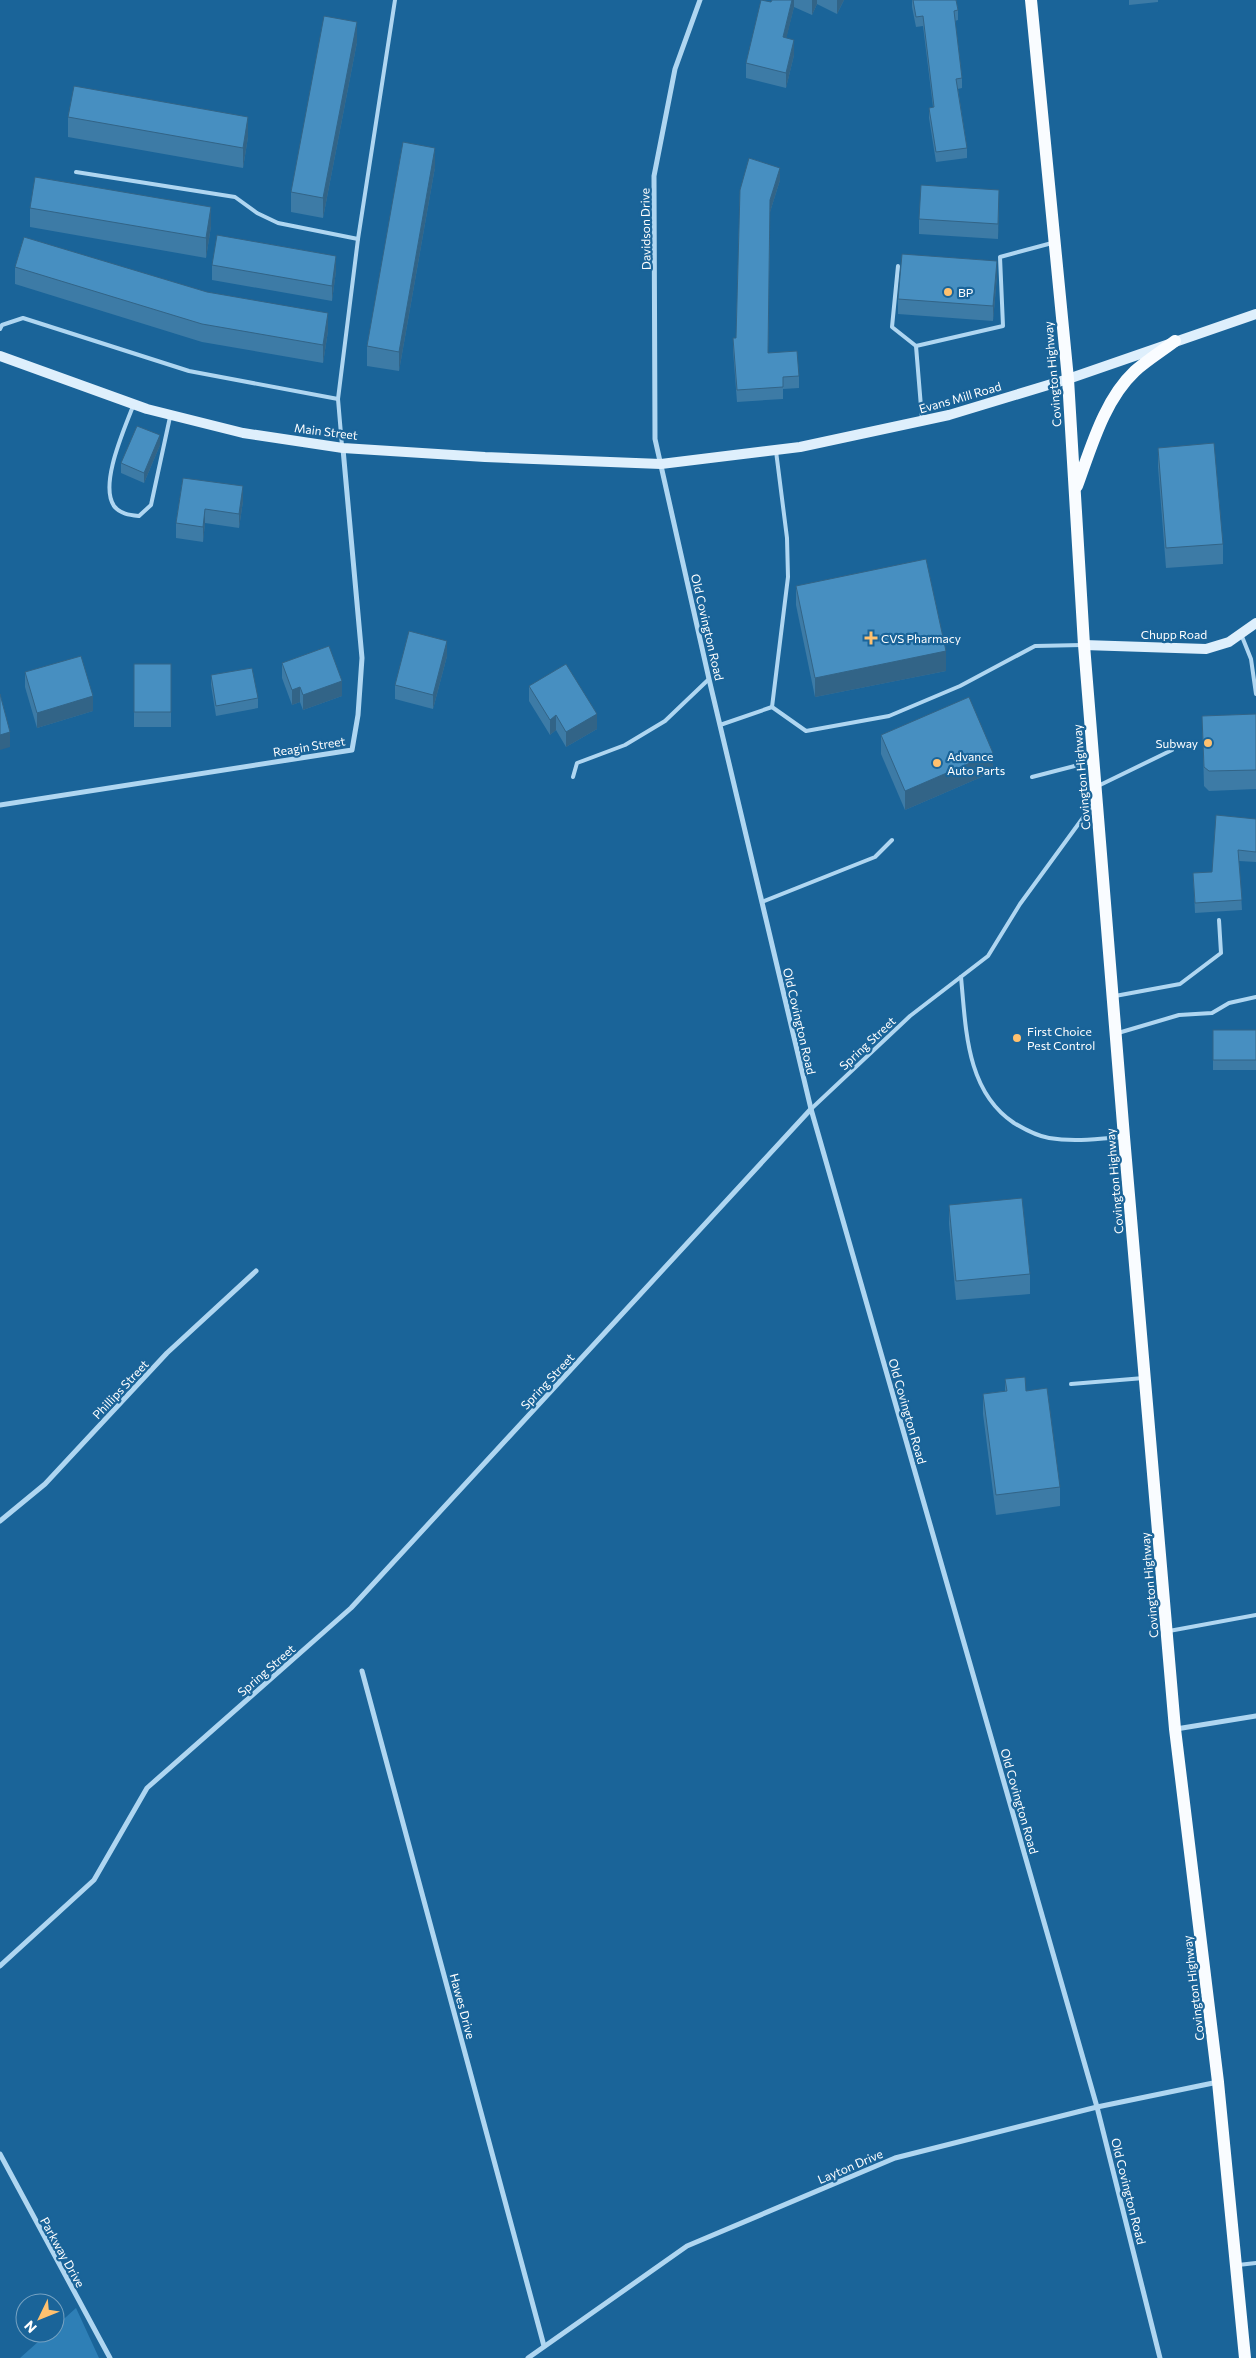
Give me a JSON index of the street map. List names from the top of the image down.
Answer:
{
  "streets": {
    "main road": [
      "Covington Highway",
      "Evans Mill Road",
      "Main Street",
      "Chupp Road"
    ],
    "street": [
      "Davidson Drive",
      "Old Covington Road",
      "Reagin Street",
      "Spring Street",
      "Phillips Street",
      "Hawes Drive",
      "Layton Drive",
      "Parkway Drive"
    ]
  },
  "crossings": [
    ["Davidson Drive", "Evans Mill Road"],
    ["Davidson Drive", "Main Street"],
    ["Davidson Drive", "Old Covington Road"],
    ["Covington Highway", "Evans Mill Road"],
    ["Covington Highway", "Chupp Road"],
    ["Covington Highway", "Spring Street"],
    ["Covington Highway", "Layton Drive"],
    ["Evans Mill Road", "Main Street"],
    ["Evans Mill Road", "Old Covington Road"],
    ["Main Street", "Old Covington Road"],
    ["Main Street", "Reagin Street"],
    ["Old Covington Road", "Spring Street"],
    ["Old Covington Road", "Layton Drive"],
    ["Hawes Drive", "Layton Drive"]
  ],
  "places": {
    "other": [
      "BP",
      "Subway",
      "Advance Auto Parts",
      "First Choice Pest Control"
    ],
    "health": ["CVS Pharmacy"]
  },
  "north": "bottom left"
}
